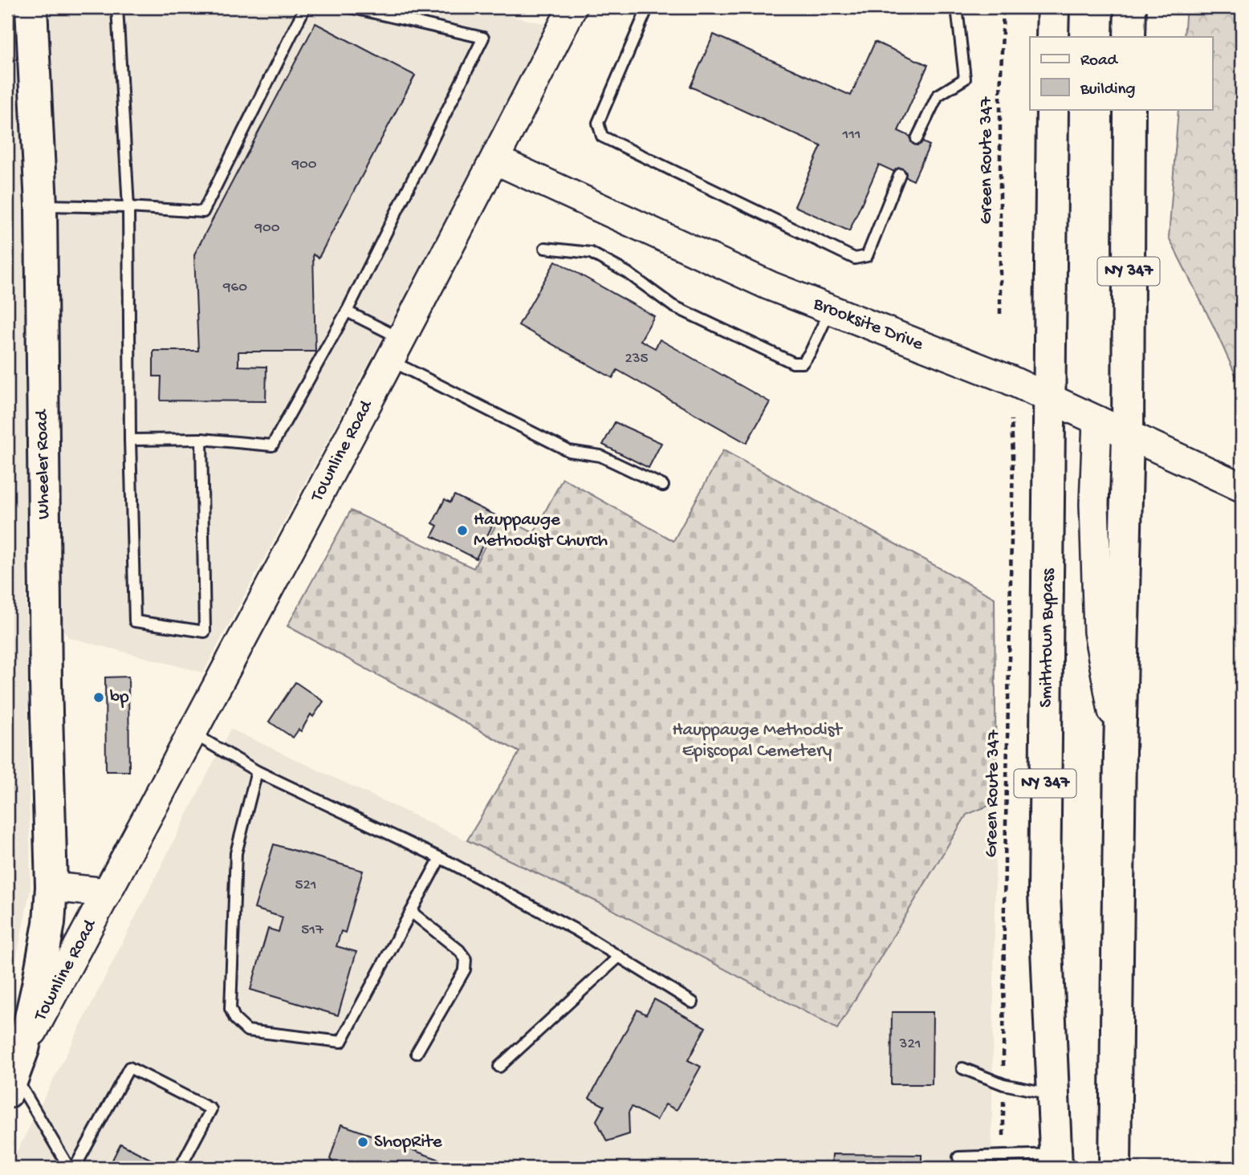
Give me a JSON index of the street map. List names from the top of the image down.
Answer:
{
  "streets": {
    "main road": [
      "NY 347",
      "Brooksite Drive",
      "Townline Road",
      "Wheeler Road",
      "Smithtown Bypass"
    ],
    "path": ["Green Route 347"]
  },
  "crossings": [
    ["NY 347", "Brooksite Drive"],
    ["Brooksite Drive", "Townline Road"],
    ["Brooksite Drive", "Smithtown Bypass"],
    ["Townline Road", "Wheeler Road"]
  ],
  "parks": ["Hauppauge Methodist Episcopal Cemetery"],
  "places": ["Hauppauge Methodist Church", "bp", "ShopRite"],
  "house_numbers": [
    "111",
    "900",
    "900",
    "960",
    "235",
    "521",
    "517",
    "321"
  ],
  "legend": ["Road", "Building"]
}
